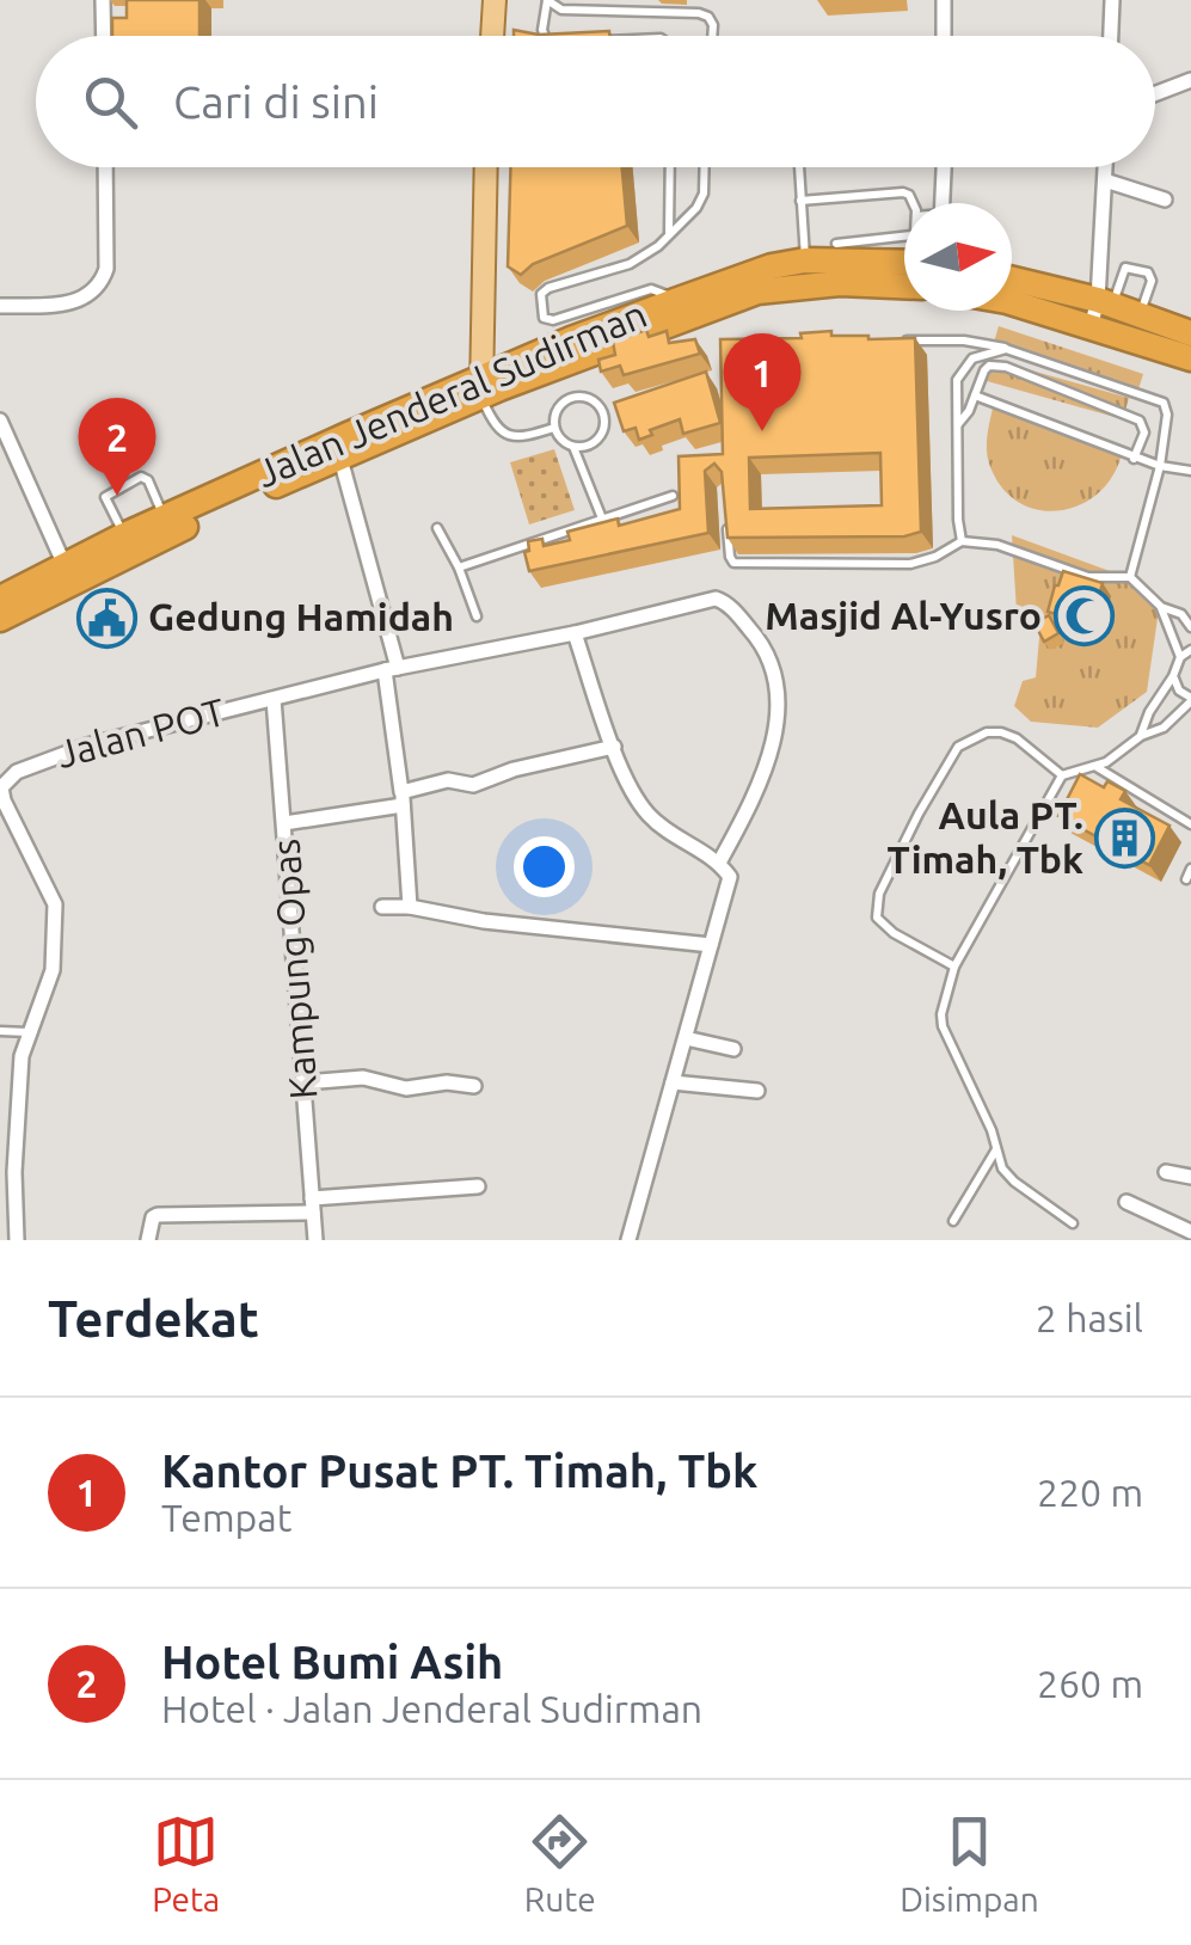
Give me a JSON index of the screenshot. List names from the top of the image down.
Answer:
{
  "streets": {
    "highway": ["Jalan Jenderal Sudirman"],
    "street": ["Jalan POT", "Kampung Opas"]
  },
  "crossings": [
    ["Jalan POT", "Kampung Opas"]
  ],
  "places": {
    "mosque": ["Masjid Al-Yusro"],
    "public building": ["Gedung Hamidah"],
    "building": ["Aula PT. Timah, Tbk"]
  },
  "north": "right",
  "page": {
    "search": "Cari di sini",
    "pins": ["1", "2"],
    "heading": ["Terdekat", "2 hasil"],
    "list": [
      {
        "mark": "1",
        "name": "Kantor Pusat PT. Timah, Tbk",
        "note": "Tempat",
        "value": "220 m"
      },
      {
        "mark": "2",
        "name": "Hotel Bumi Asih",
        "note": "Hotel · Jalan Jenderal Sudirman",
        "value": "260 m"
      }
    ],
    "nav": ["Peta", "Rute", "Disimpan"]
  }
}
